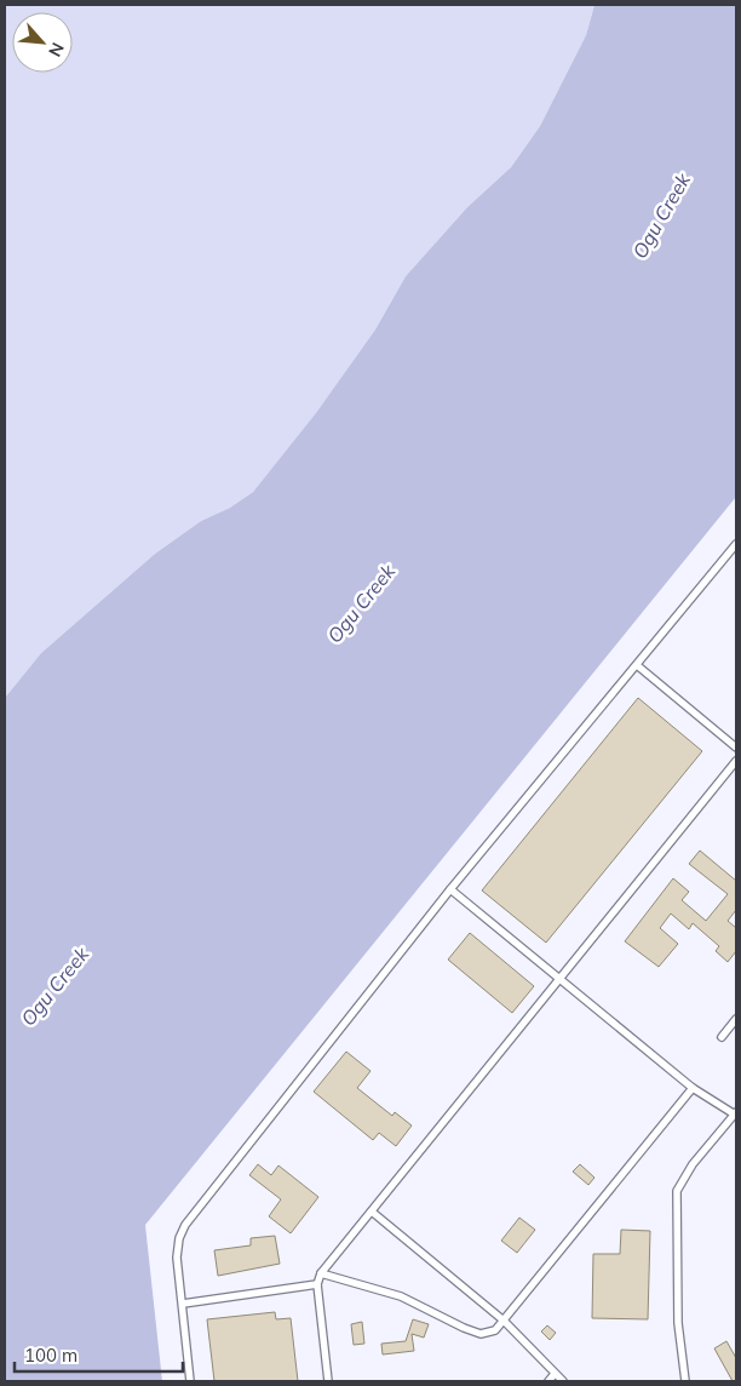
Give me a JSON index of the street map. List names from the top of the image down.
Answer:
{
  "water": ["Ogu Creek"],
  "scale_bar": "100 m",
  "north": "bottom right"
}
